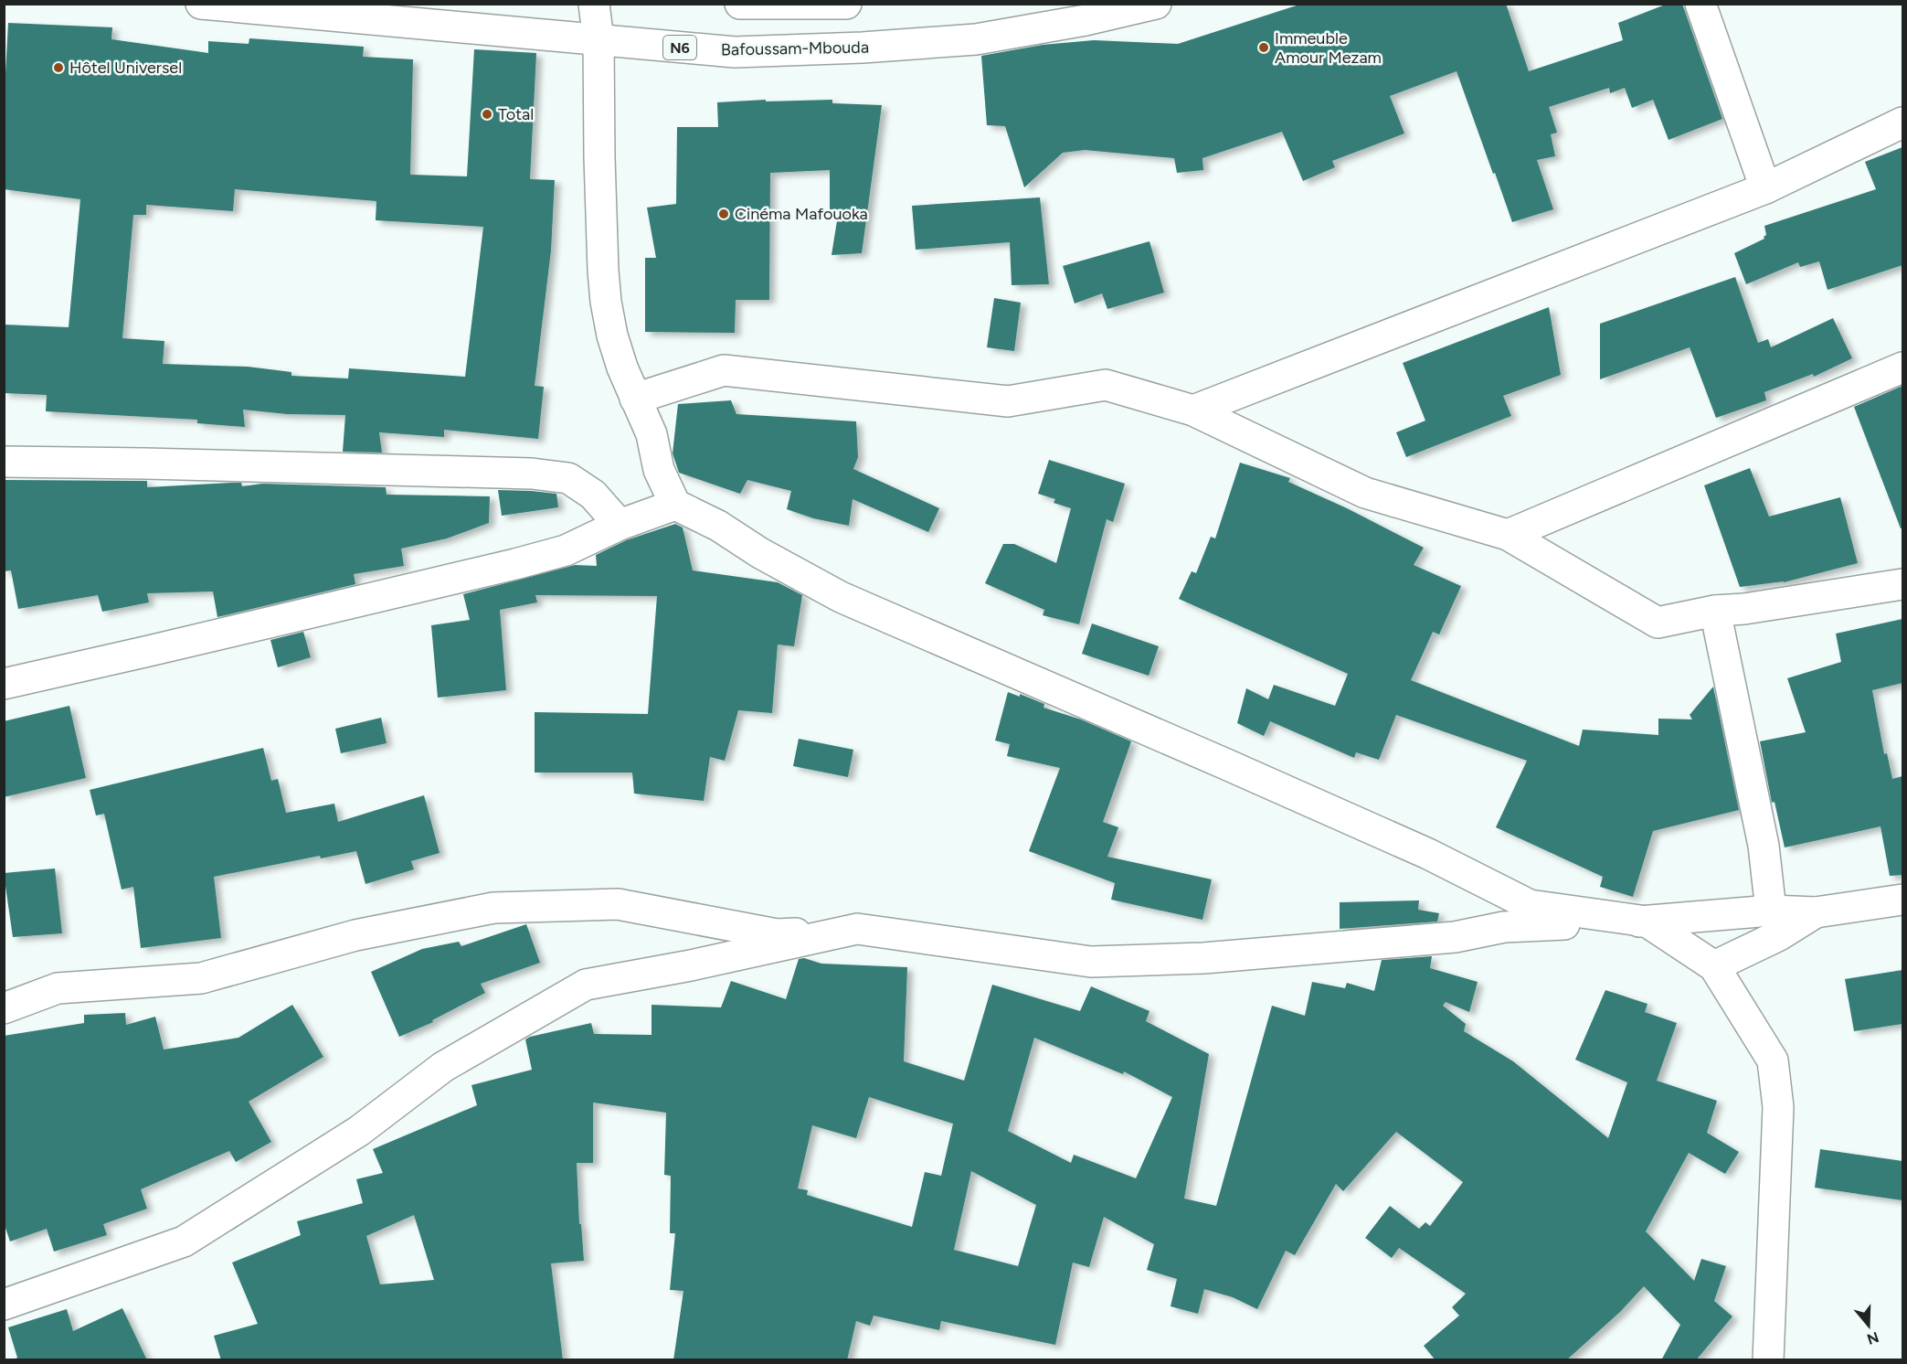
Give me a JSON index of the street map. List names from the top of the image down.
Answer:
{
  "streets": {
    "main road": ["N6", "Bafoussam-Mbouda"]
  },
  "places": [
    "Immeuble Amour Mezam",
    "Hôtel Universel",
    "Total",
    "Cinéma Mafouoka"
  ],
  "north": "bottom"
}
